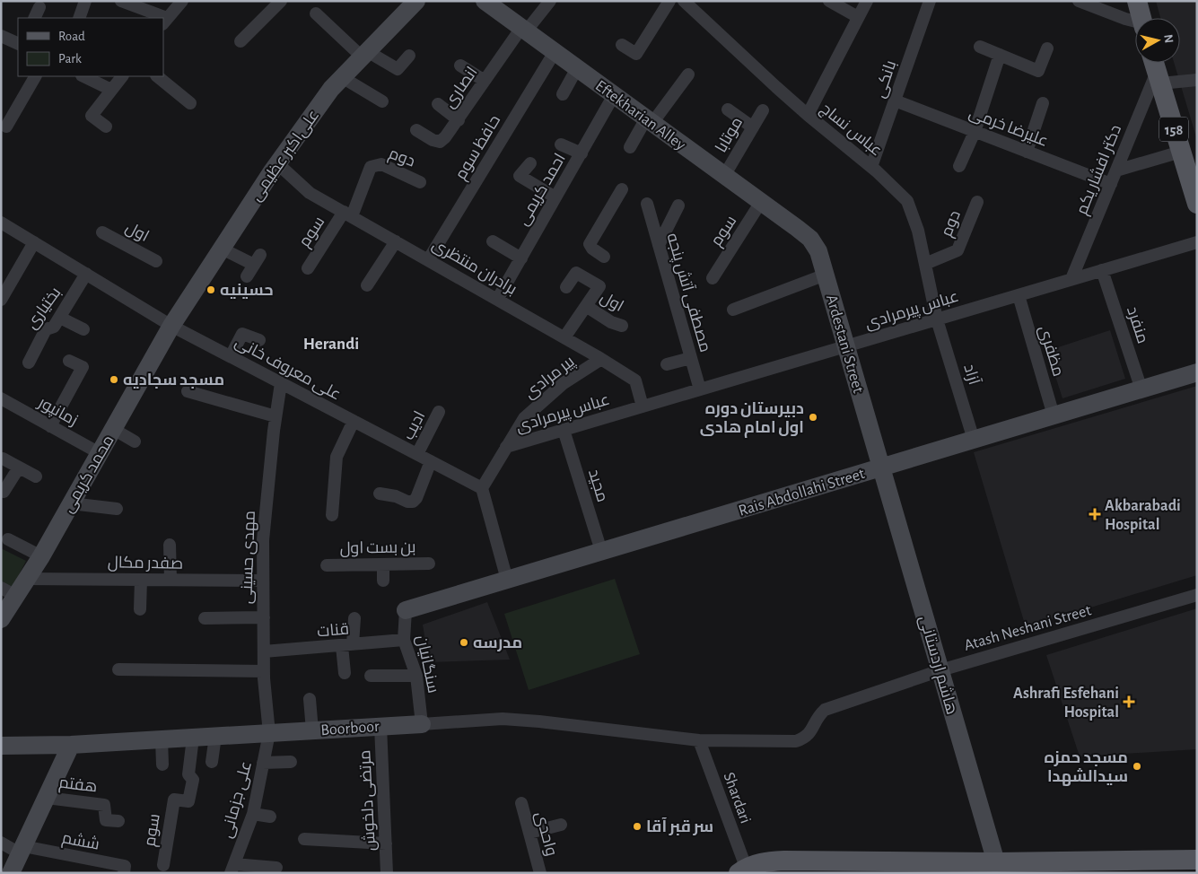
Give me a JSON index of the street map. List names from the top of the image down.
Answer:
{
  "streets": {
    "main road": ["158"],
    "street": [
      "بانکی",
      "انصاری",
      "Eftekharian Alley",
      "علیرضا خرمی",
      "عباس نساج",
      "موتابا",
      "حافظ سوم",
      "علی‌اکبر عظیمی",
      "دوم",
      "دکتر افشار یکم",
      "احمد کریمی",
      "سوم",
      "اول",
      "برادران منتظری",
      "مصطفی آتش پنجه",
      "بختیاری",
      "عباس پیرمرادی",
      "منفرد",
      "Ardestani Street",
      "مظفری",
      "علی معروف خانی",
      "آزاد",
      "پیر مرادی",
      "زمانپور",
      "ادیب",
      "محمد کریمی",
      "مجید",
      "Rais Abdollahi Street",
      "بن بست اول",
      "مهدی حسینی",
      "صفدر مکال",
      "Atash Neshani Street",
      "قنات",
      "سنگانیان",
      "هاشم اردستانی",
      "Boorboor",
      "هفتم",
      "Shardari",
      "علی جزمانی",
      "مرتضی دلخوش",
      "واحدی",
      "ششم"
    ]
  },
  "crossings": [
    ["بانکی", "علیرضا خرمی"],
    ["بانکی", "عباس نساج"],
    ["انصاری", "Eftekharian Alley"],
    ["Eftekharian Alley", "موتابا"],
    ["Eftekharian Alley", "حافظ سوم"],
    ["Eftekharian Alley", "احمد کریمی"],
    ["Eftekharian Alley", "سوم"],
    ["Eftekharian Alley", "Ardestani Street"],
    ["علیرضا خرمی", "دکتر افشار یکم"],
    ["عباس نساج", "دوم"],
    ["عباس نساج", "عباس پیرمرادی"],
    ["عباس نساج", "آزاد"],
    ["158", "دکتر افشار یکم"],
    ["حافظ سوم", "برادران منتظری"],
    ["علی‌اکبر عظیمی", "برادران منتظری"],
    ["علی‌اکبر عظیمی", "علی معروف خانی"],
    ["علی‌اکبر عظیمی", "محمد کریمی"],
    ["دوم", "سوم"],
    ["دوم", "برادران منتظری"],
    ["دکتر افشار یکم", "عباس پیرمرادی"],
    ["احمد کریمی", "برادران منتظری"],
    ["سوم", "برادران منتظری"],
    ["سوم", "Boorboor"],
    ["برادران منتظری", "عباس پیرمرادی"],
    ["برادران منتظری", "پیر مرادی"],
    ["مصطفی آتش پنجه", "عباس پیرمرادی"],
    ["بختیاری", "علی معروف خانی"],
    ["عباس پیرمرادی", "منفرد"],
    ["عباس پیرمرادی", "Ardestani Street"],
    ["عباس پیرمرادی", "مظفری"],
    ["عباس پیرمرادی", "آزاد"],
    ["عباس پیرمرادی", "پیر مرادی"],
    ["عباس پیرمرادی", "مجید"],
    ["منفرد", "Rais Abdollahi Street"],
    ["Ardestani Street", "Rais Abdollahi Street"],
    ["Ardestani Street", "هاشم اردستانی"],
    ["مظفری", "Rais Abdollahi Street"],
    ["علی معروف خانی", "پیر مرادی"],
    ["علی معروف خانی", "ادیب"],
    ["علی معروف خانی", "محمد کریمی"],
    ["علی معروف خانی", "مهدی حسینی"],
    ["آزاد", "Rais Abdollahi Street"],
    ["زمانپور", "محمد کریمی"],
    ["محمد کریمی", "صفدر مکال"],
    ["مجید", "Rais Abdollahi Street"],
    ["Rais Abdollahi Street", "سنگانیان"],
    ["Rais Abdollahi Street", "هاشم اردستانی"],
    ["مهدی حسینی", "صفدر مکال"],
    ["مهدی حسینی", "قنات"],
    ["مهدی حسینی", "Boorboor"],
    ["مهدی حسینی", "علی جزمانی"],
    ["Atash Neshani Street", "هاشم اردستانی"],
    ["Atash Neshani Street", "Boorboor"],
    ["Atash Neshani Street", "Shardari"],
    ["قنات", "سنگانیان"],
    ["سنگانیان", "Boorboor"],
    ["Boorboor", "Shardari"],
    ["Boorboor", "علی جزمانی"],
    ["Boorboor", "مرتضی دلخوش"]
  ],
  "districts": ["Herandi"],
  "places": {
    "other": [
      "حسینیه",
      "مسجد سجادیه",
      "دبیرستان دوره اول امام هادی",
      "مدرسه",
      "مسجد حمزه سیدالشهدا",
      "سر قبر آقا"
    ],
    "health": ["Akbarabadi Hospital", "Ashrafi Esfehani Hospital"]
  },
  "legend": ["Road", "Park"],
  "north": "right"
}
